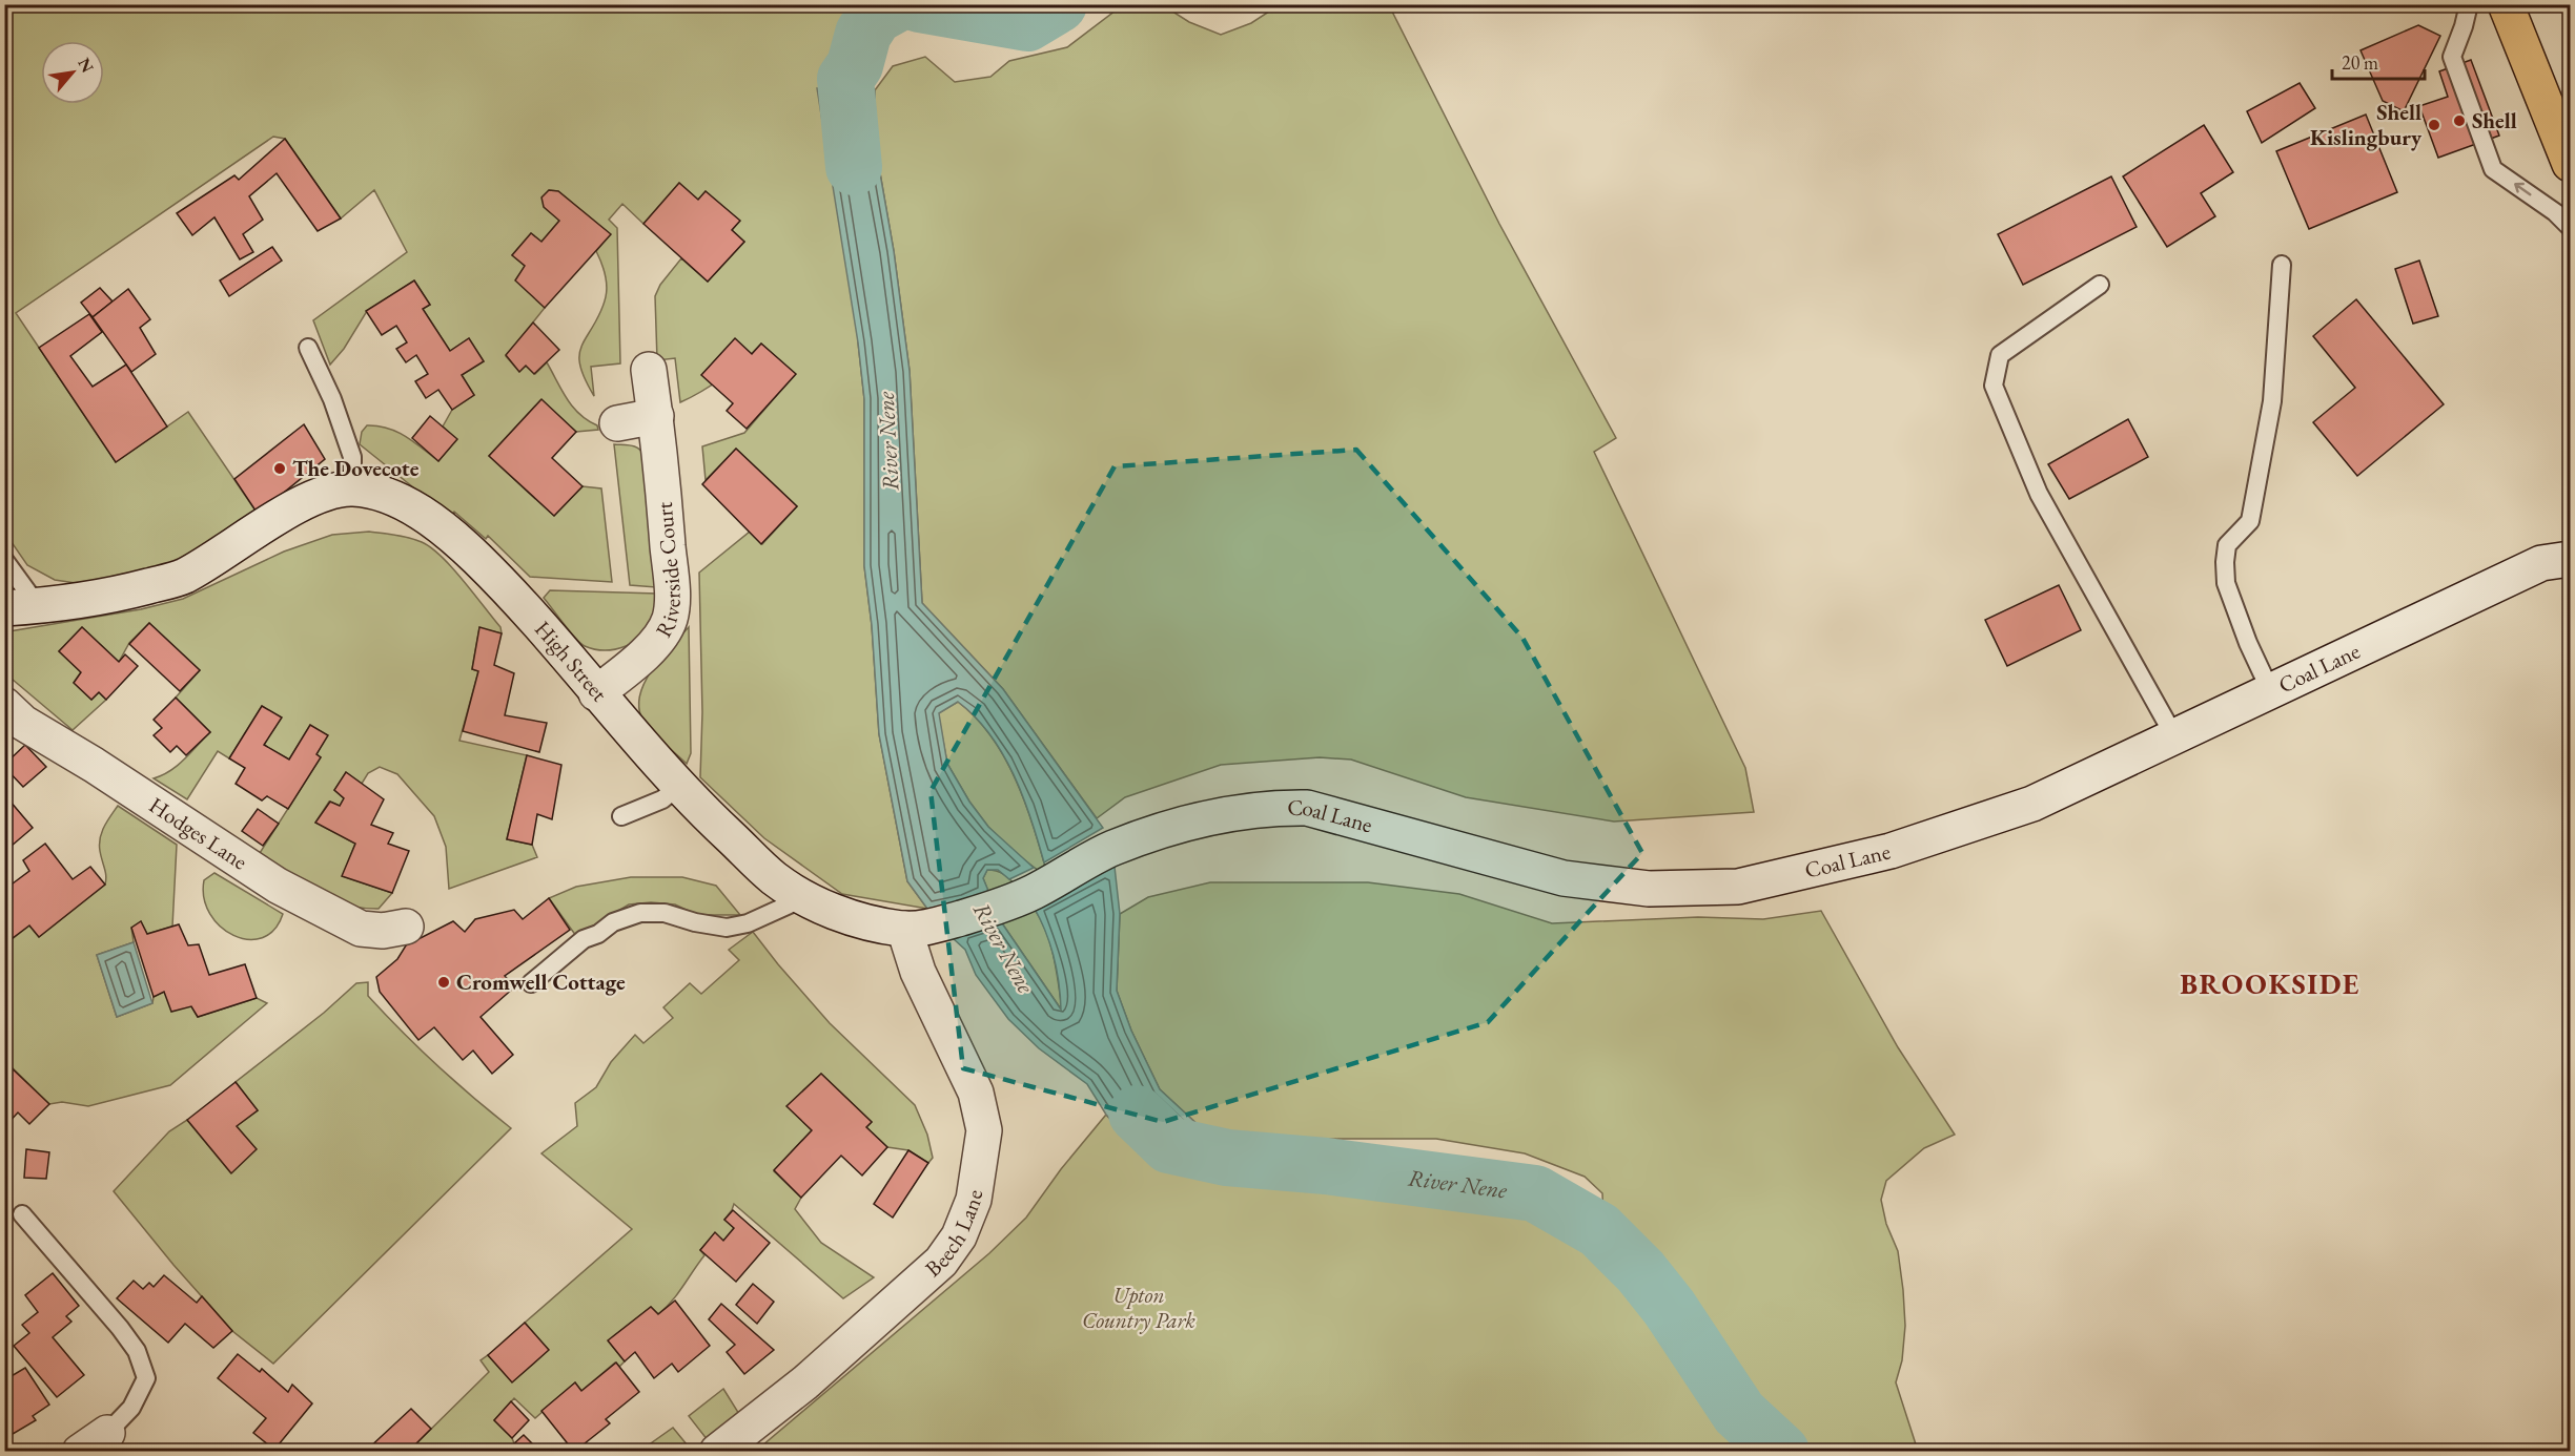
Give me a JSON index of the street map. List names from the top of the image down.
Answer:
{
  "streets": {
    "street": [
      "Riverside Court",
      "High Street",
      "Coal Lane",
      "Hodges Lane",
      "Beech Lane"
    ]
  },
  "crossings": [
    ["Riverside Court", "High Street"],
    ["High Street", "Coal Lane"],
    ["High Street", "Beech Lane"]
  ],
  "districts": ["BROOKSIDE"],
  "water": ["River Nene"],
  "parks": ["Upton Country Park"],
  "places": [
    "Shell",
    "Shell Kislingbury",
    "The Dovecote",
    "Cromwell Cottage"
  ],
  "scale_bar": "20 m",
  "north": "top right"
}
